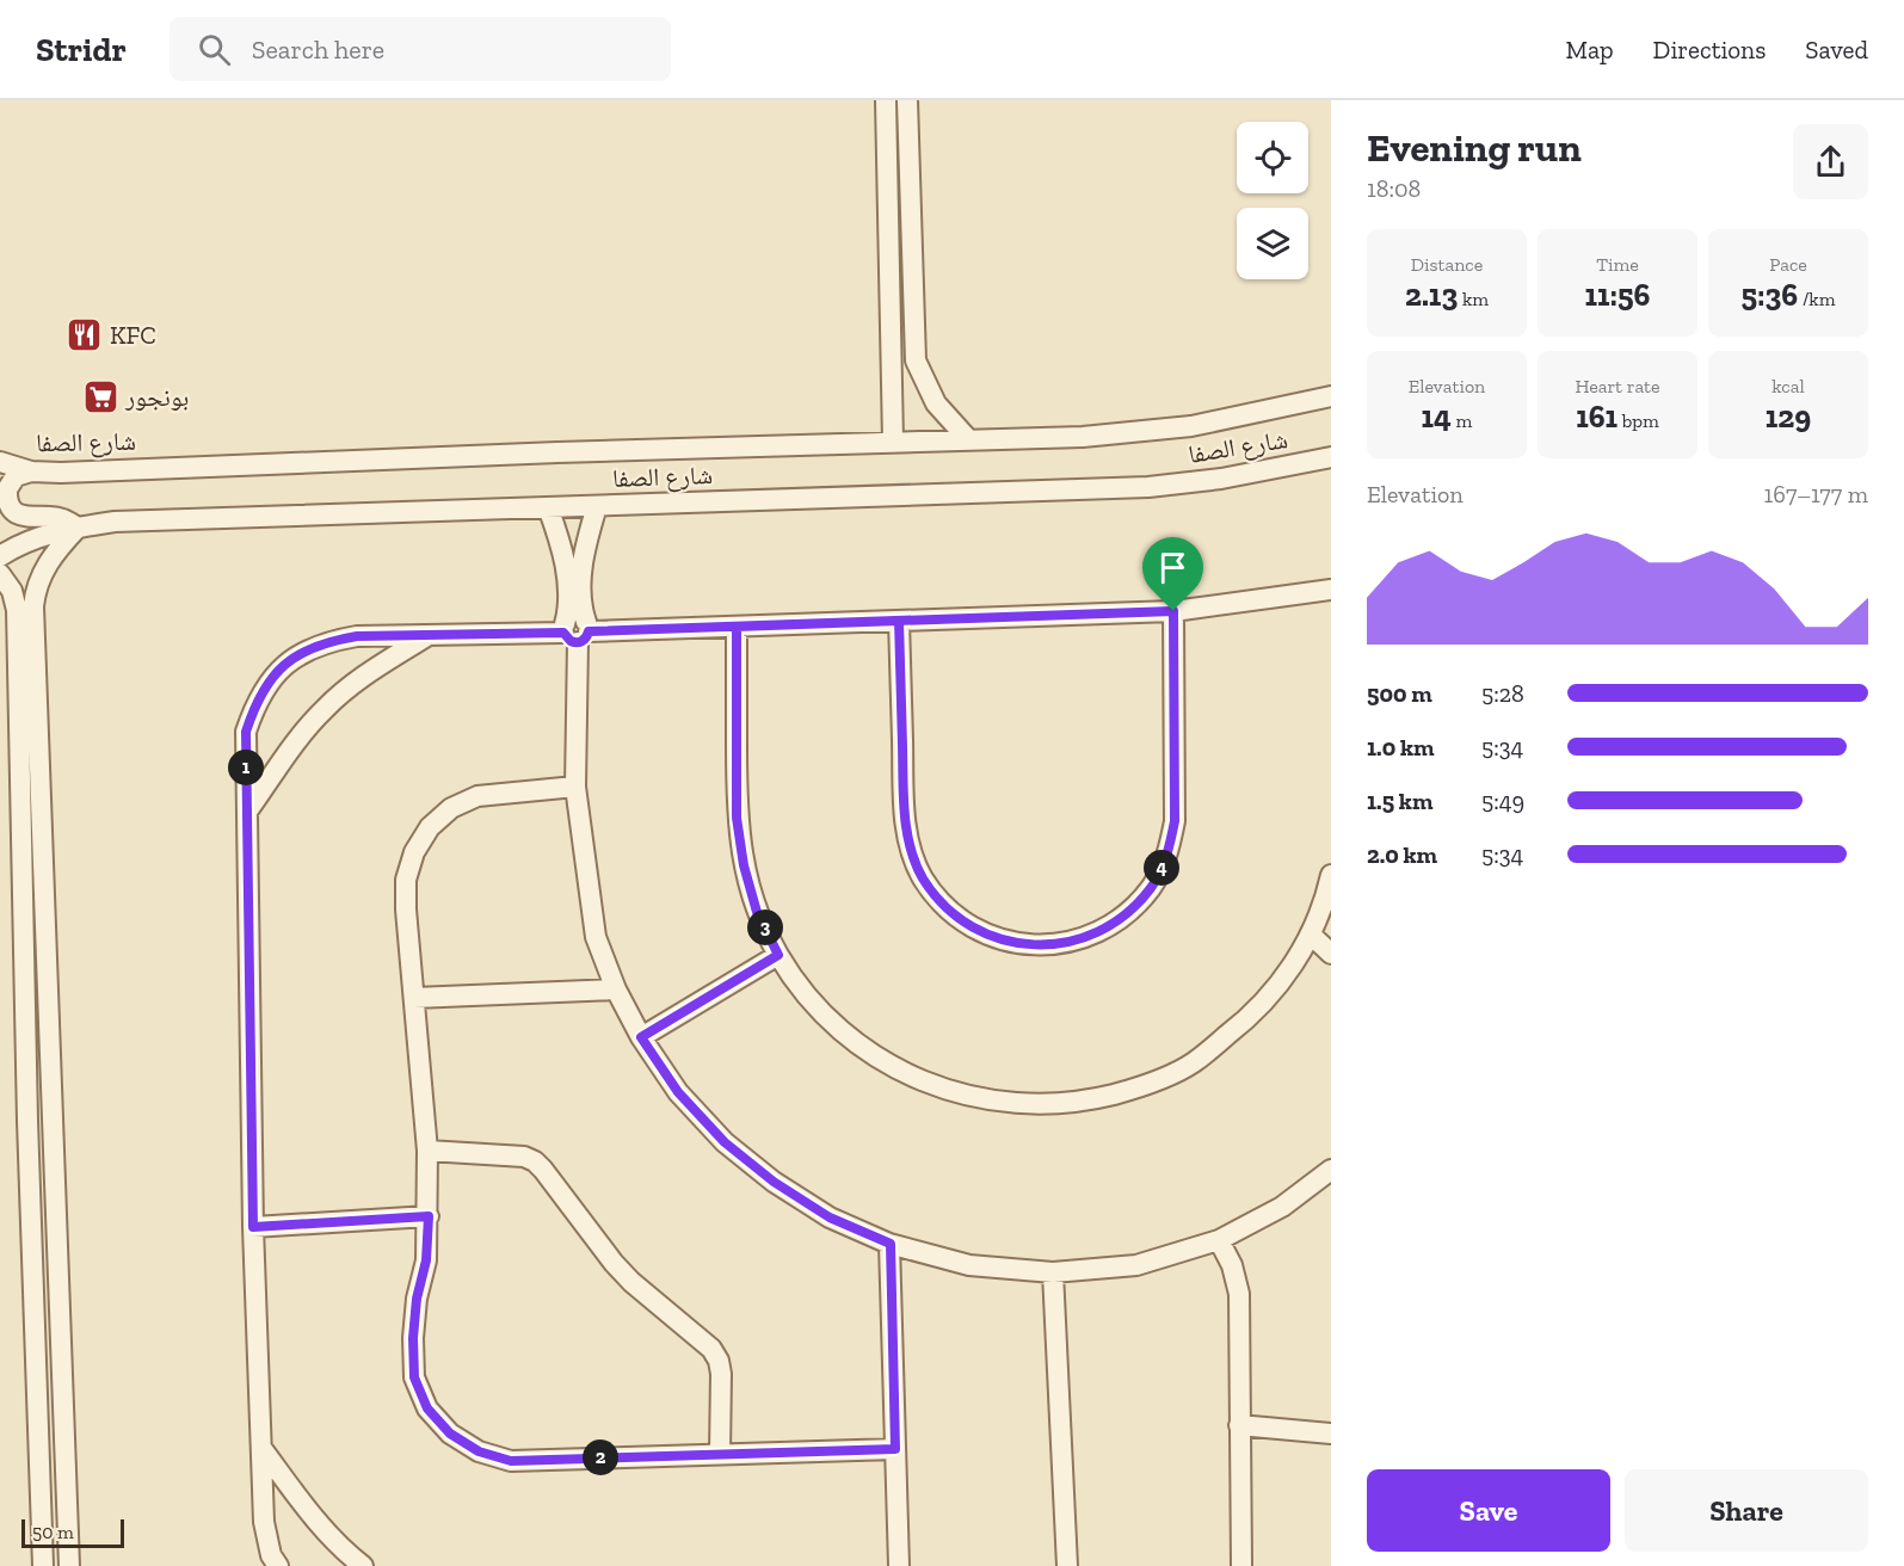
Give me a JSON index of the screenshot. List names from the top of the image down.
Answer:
{
  "streets": {
    "street": ["شارع الصفا"]
  },
  "places": {
    "restaurant": ["KFC"],
    "supermarket": ["بونجور"]
  },
  "scale_bar": "50 m",
  "page": {
    "header": "Stridr",
    "search": "Search here",
    "nav": ["Map", "Directions", "Saved"],
    "heading": ["Evening run", "18:08"],
    "stats": [
      ["Distance", "2.13 km"],
      ["Time", "11:56"],
      ["Pace", "5:36 /km"],
      ["Elevation", "14 m"],
      ["Heart rate", "161 bpm"],
      ["kcal", "129"]
    ],
    "chart": ["Elevation", "167–177 m"],
    "list": [
      {
        "name": "500 m",
        "note": "5:28"
      },
      {
        "name": "1.0 km",
        "note": "5:34"
      },
      {
        "name": "1.5 km",
        "note": "5:49"
      },
      {
        "name": "2.0 km",
        "note": "5:34"
      }
    ],
    "pins": [
      "1",
      "4",
      "3",
      "2"
    ],
    "buttons": ["Save", "Share"],
    "scale": "50 m"
  }
}
